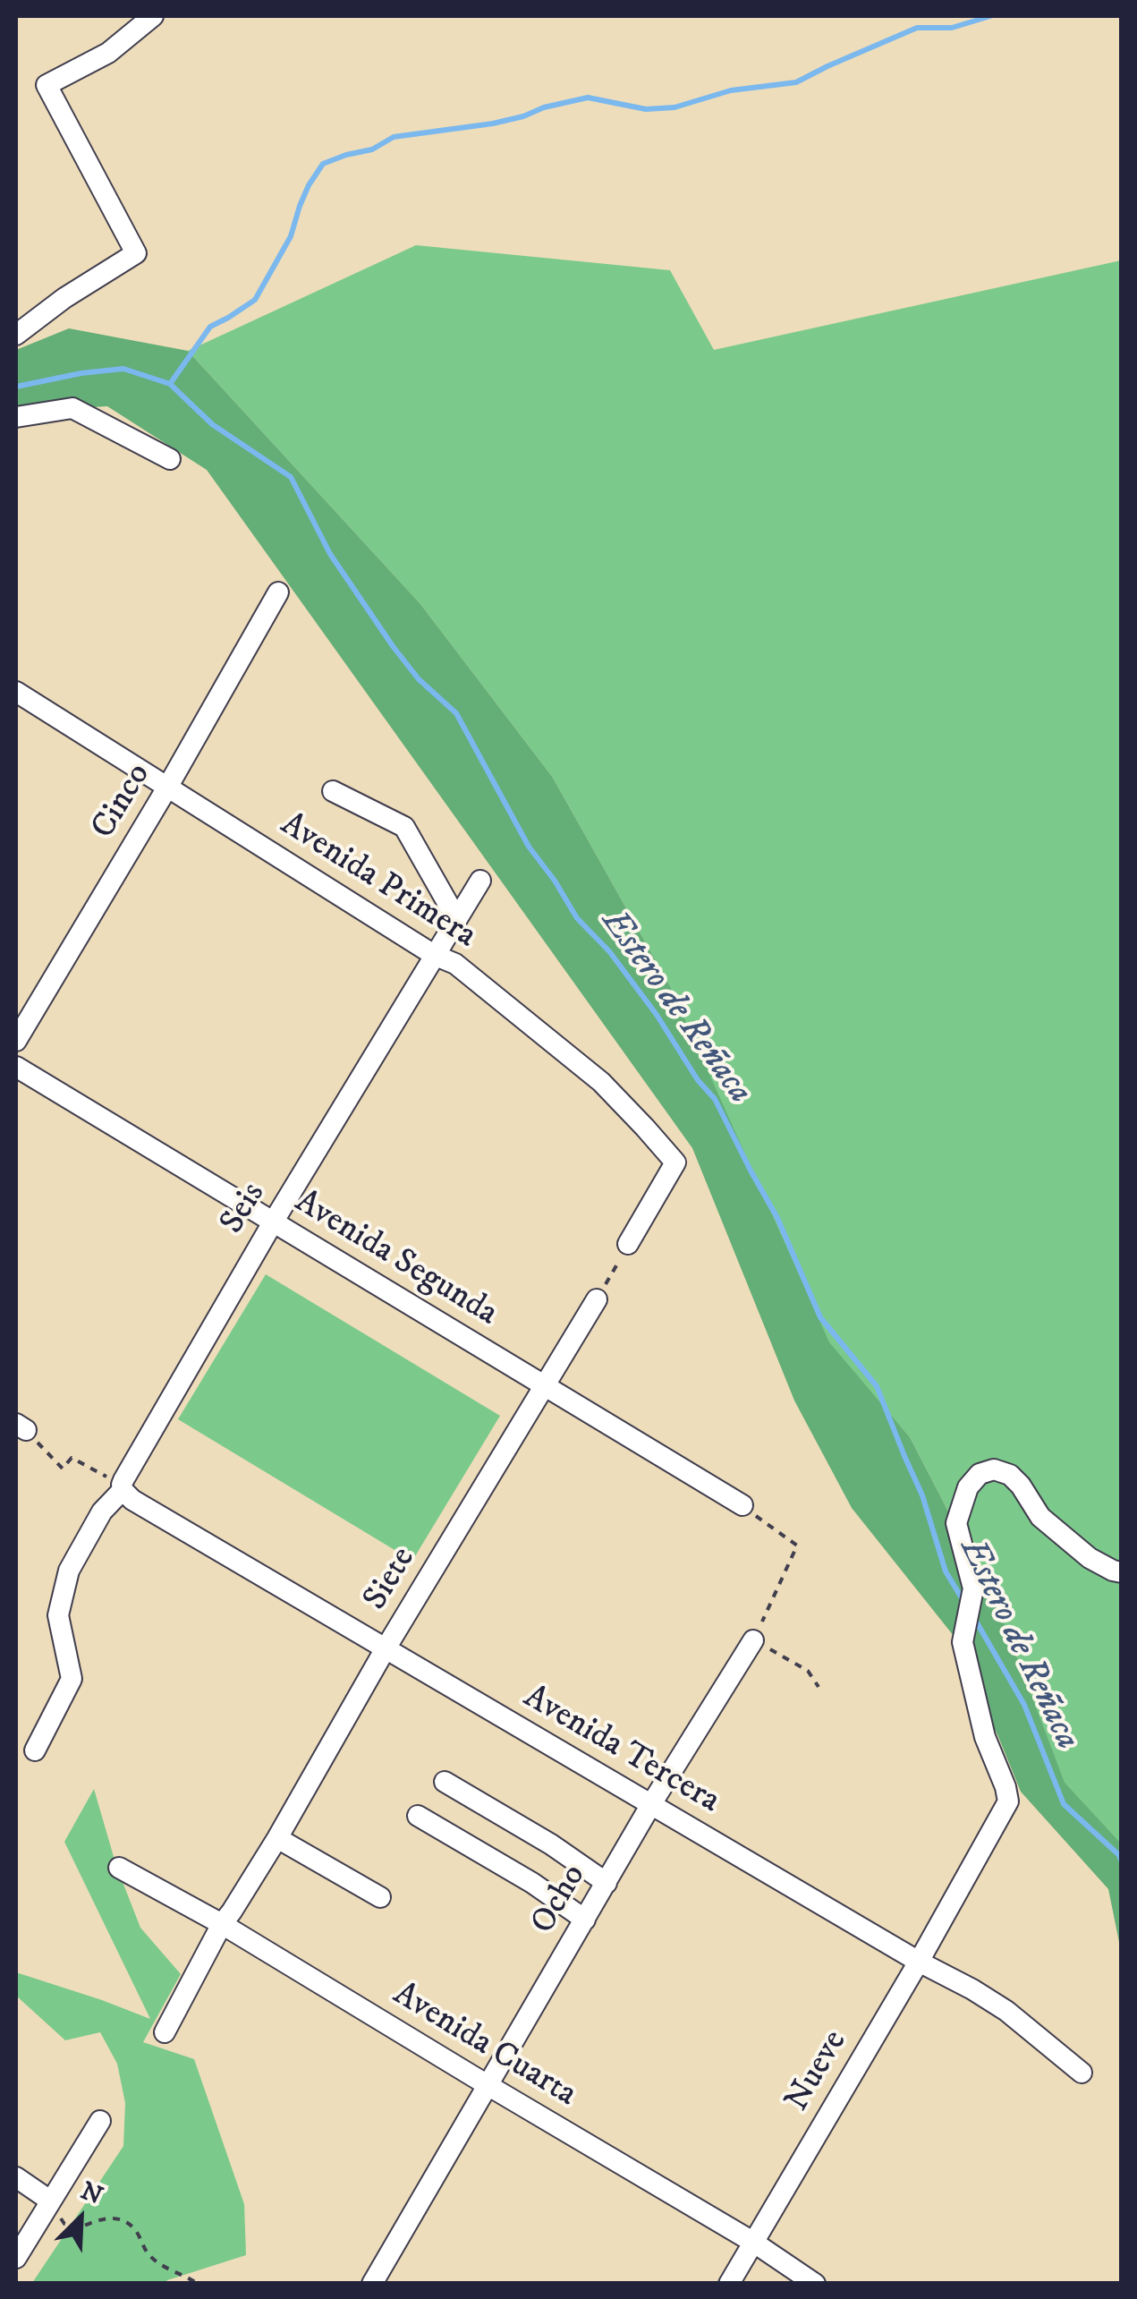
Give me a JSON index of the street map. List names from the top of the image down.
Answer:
{
  "streets": {
    "street": [
      "Cinco",
      "Avenida Primera",
      "Seis",
      "Avenida Segunda",
      "Siete",
      "Avenida Tercera",
      "Ocho",
      "Avenida Cuarta",
      "Nueve"
    ]
  },
  "crossings": [
    ["Cinco", "Avenida Primera"],
    ["Avenida Primera", "Seis"],
    ["Seis", "Avenida Segunda"],
    ["Seis", "Avenida Tercera"],
    ["Avenida Segunda", "Siete"],
    ["Siete", "Avenida Tercera"],
    ["Siete", "Avenida Cuarta"],
    ["Avenida Tercera", "Ocho"],
    ["Avenida Tercera", "Nueve"],
    ["Ocho", "Avenida Cuarta"],
    ["Avenida Cuarta", "Nueve"]
  ],
  "water": ["Estero de Reñaca"],
  "north": "top right"
}
